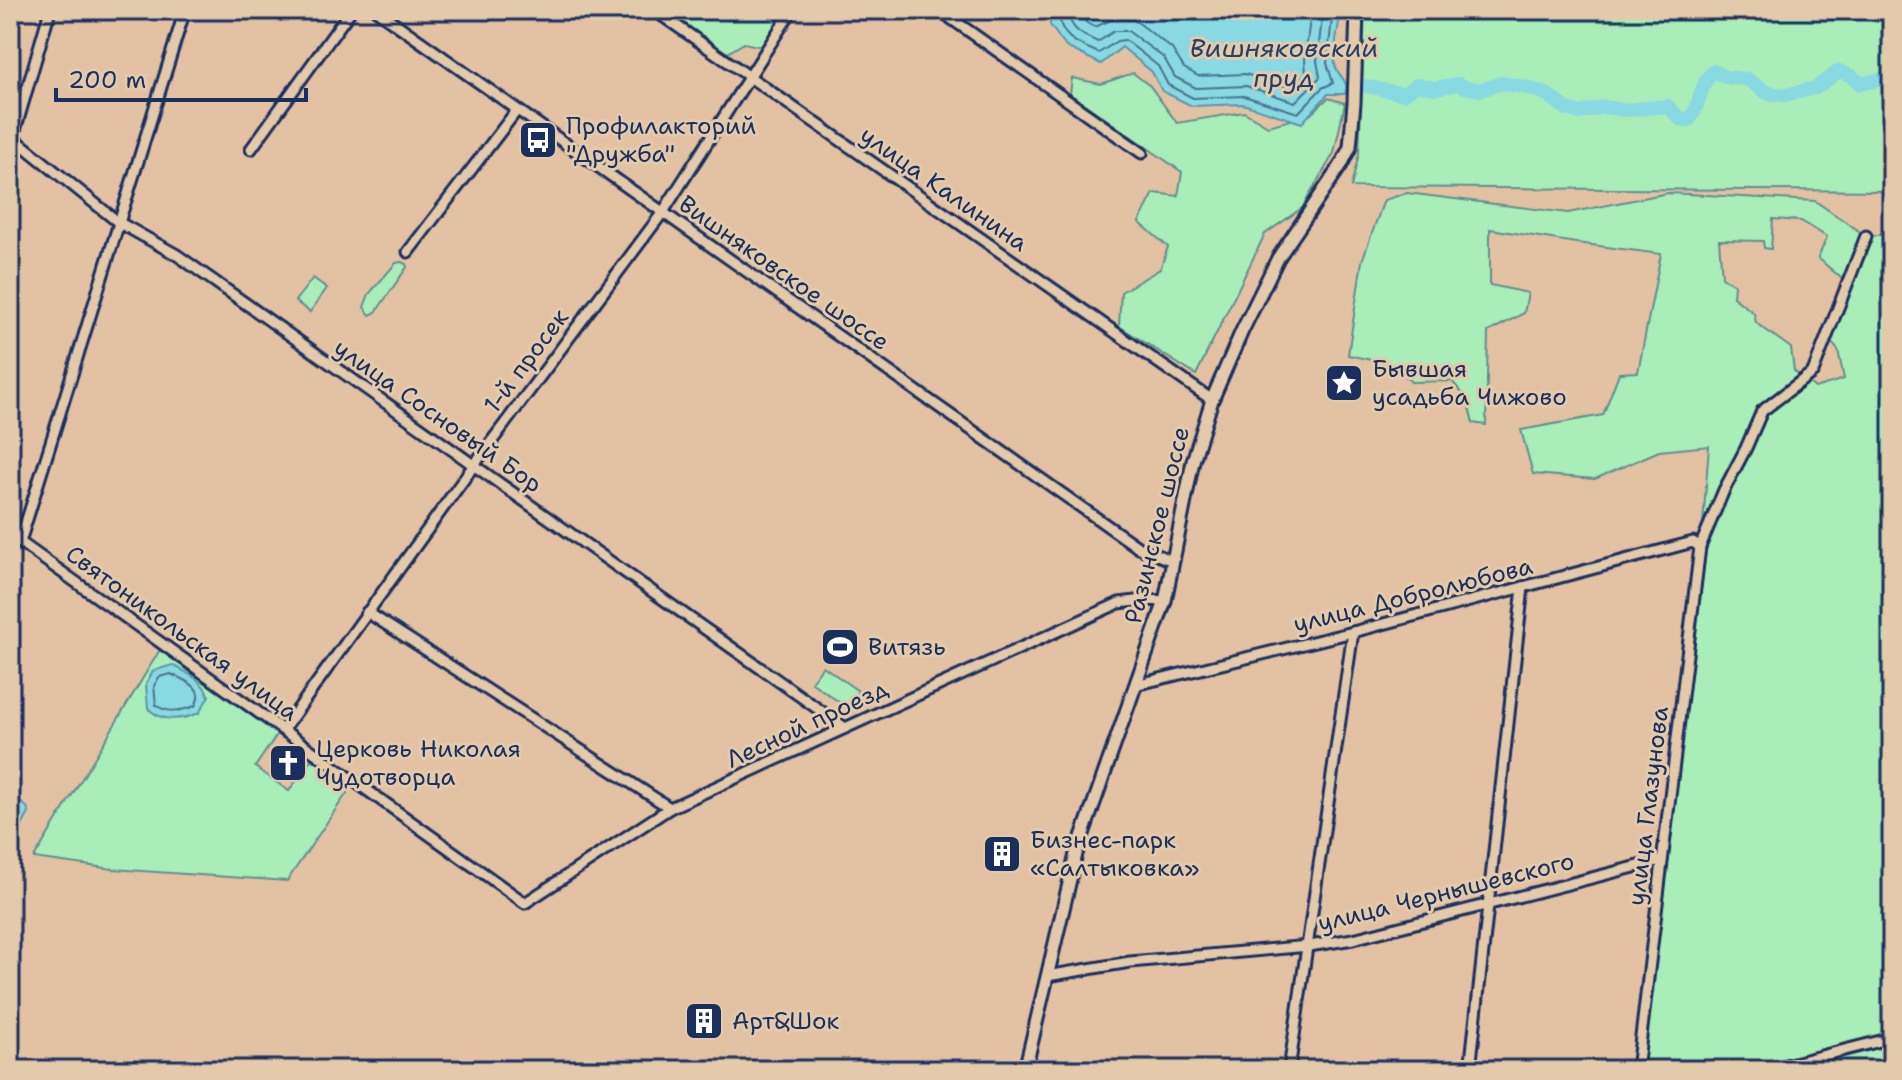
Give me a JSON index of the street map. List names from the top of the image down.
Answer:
{
  "streets": {
    "main road": ["Разинское шоссе"],
    "street": [
      "улица Калинина",
      "Вишняковское шоссе",
      "1-й просек",
      "улица Сосновый Бор",
      "улица Добролюбова",
      "Святоникольская улица",
      "Лесной проезд",
      "улица Глазунова",
      "улица Чернышевского"
    ]
  },
  "crossings": [
    ["улица Калинина", "1-й просек"],
    ["улица Калинина", "Разинское шоссе"],
    ["Вишняковское шоссе", "1-й просек"],
    ["Вишняковское шоссе", "Разинское шоссе"],
    ["1-й просек", "улица Сосновый Бор"],
    ["1-й просек", "Святоникольская улица"],
    ["улица Сосновый Бор", "Лесной проезд"],
    ["Разинское шоссе", "улица Добролюбова"],
    ["Разинское шоссе", "Лесной проезд"],
    ["Разинское шоссе", "улица Чернышевского"],
    ["улица Добролюбова", "улица Глазунова"],
    ["Святоникольская улица", "Лесной проезд"],
    ["улица Глазунова", "улица Чернышевского"]
  ],
  "water": ["Вишняковский пруд"],
  "places": {
    "bus stop": ["Профилакторий \"Дружба\""],
    "place": ["Бывшая усадьба Чижово"],
    "sports": ["Витязь"],
    "church": ["Церковь Николая Чудотворца"],
    "building": ["Бизнес-парк «Салтыковка»", "Арт&Шок"]
  },
  "scale_bar": "200 m"
}
